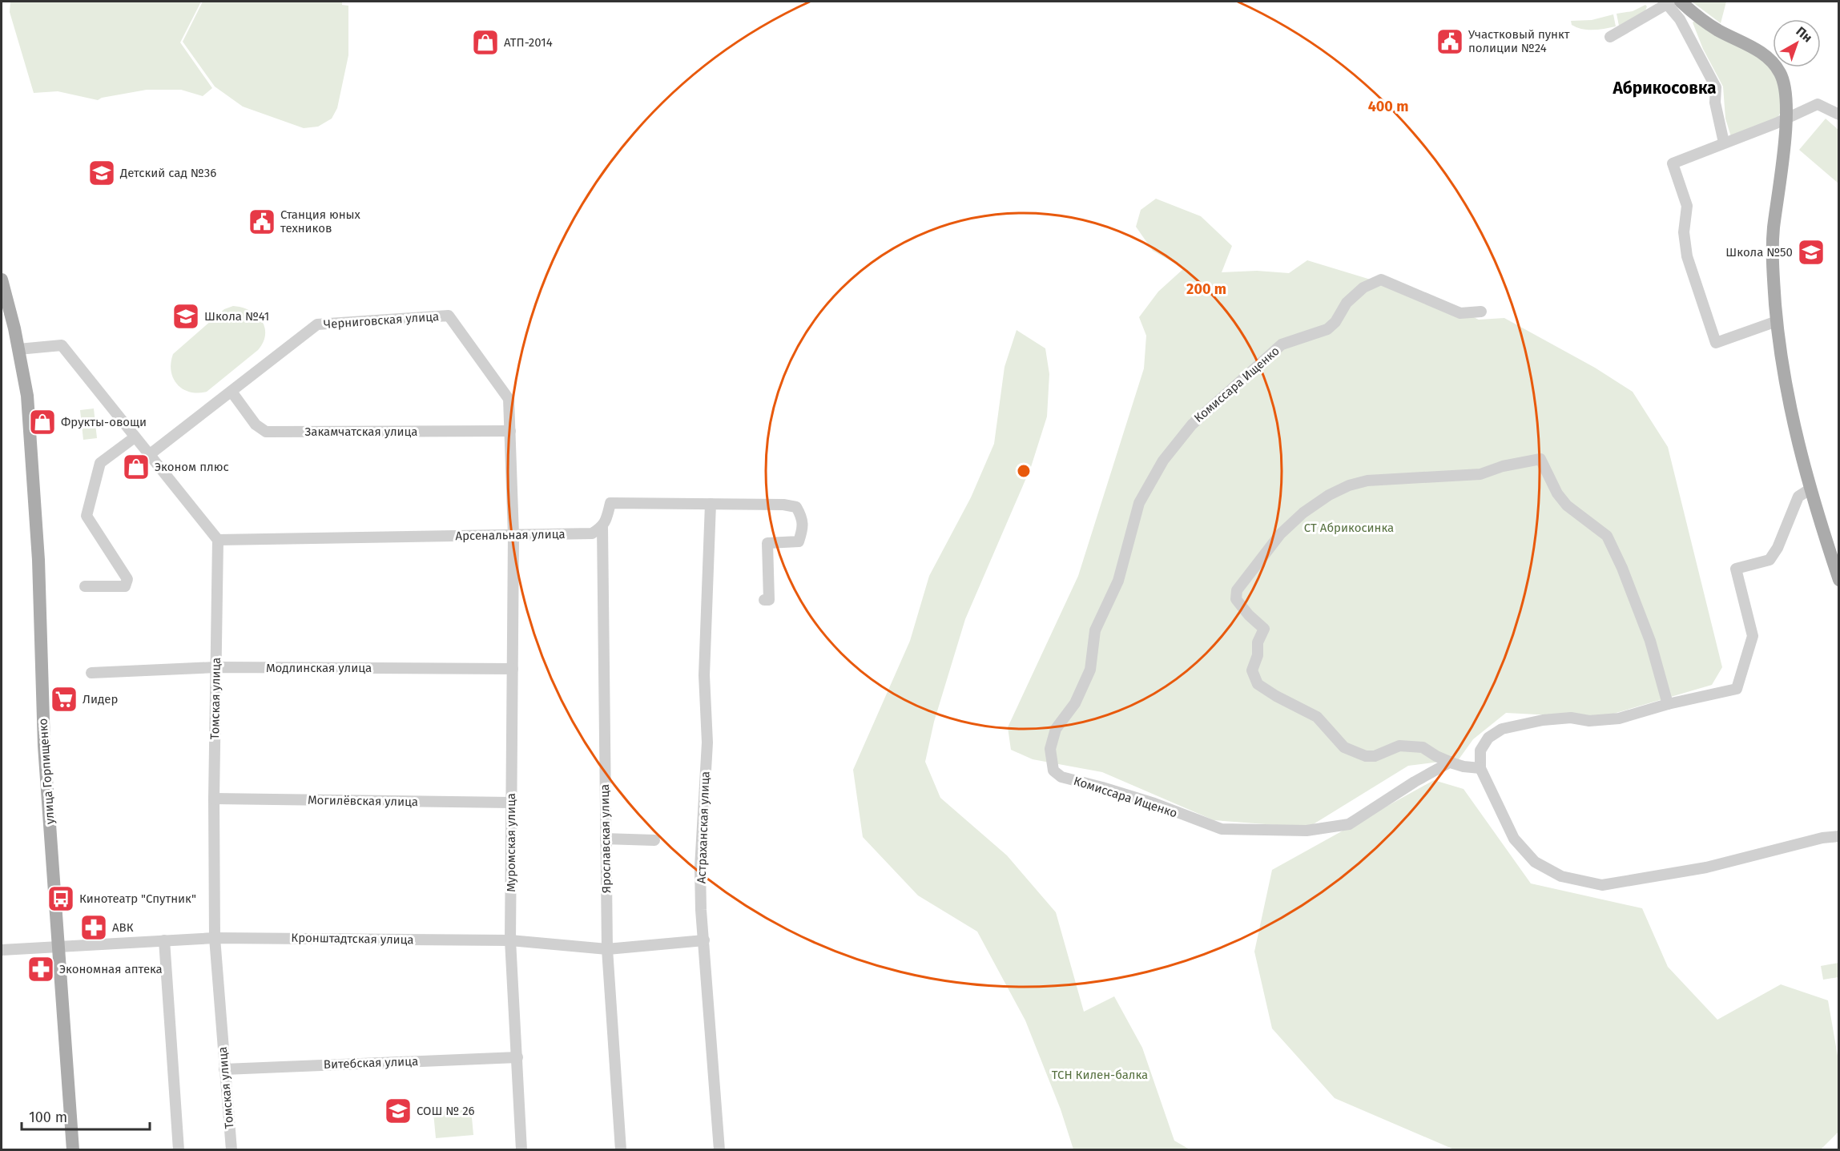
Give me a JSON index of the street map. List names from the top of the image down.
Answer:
{
  "streets": {
    "main road": ["улица Горпищенко"],
    "street": [
      "Черниговская улица",
      "Комиссара Ищенко",
      "Закамчатская улица",
      "Арсенальная улица",
      "Модлинская улица",
      "Томская улица",
      "Могилёвская улица",
      "Астраханская улица",
      "Ярославская улица",
      "Муромская улица",
      "Кронштадтская улица",
      "Витебская улица"
    ]
  },
  "crossings": [
    ["Черниговская улица", "Закамчатская улица"],
    ["Черниговская улица", "Арсенальная улица"],
    ["Черниговская улица", "Муромская улица"],
    ["Арсенальная улица", "Томская улица"],
    ["Арсенальная улица", "Ярославская улица"],
    ["Арсенальная улица", "Муромская улица"],
    ["Модлинская улица", "Томская улица"],
    ["Модлинская улица", "Муромская улица"],
    ["Томская улица", "Могилёвская улица"],
    ["Томская улица", "Кронштадтская улица"],
    ["Томская улица", "Витебская улица"],
    ["улица Горпищенко", "Кронштадтская улица"],
    ["Могилёвская улица", "Муромская улица"],
    ["Астраханская улица", "Кронштадтская улица"],
    ["Ярославская улица", "Кронштадтская улица"],
    ["Муромская улица", "Кронштадтская улица"],
    ["Муромская улица", "Витебская улица"]
  ],
  "districts": ["Абрикосовка"],
  "parks": ["СТ Абрикосинка", "ТСН Килен-балка"],
  "places": {
    "public building": ["Участковый пункт полиции №24", "Станция юных техников"],
    "shop": ["АТП-2014", "Фрукты-овощи", "Эконом плюс"],
    "school or university": [
      "Детский сад №36",
      "Школа №50",
      "Школа №41",
      "СОШ № 26"
    ],
    "supermarket": ["Лидер"],
    "bus stop": ["Кинотеатр \"Спутник\""],
    "pharmacy": ["АВК", "Экономная аптека"]
  },
  "scale_bar": "100 m",
  "north": "top right",
  "rings": ["400 m", "200 m"]
}
